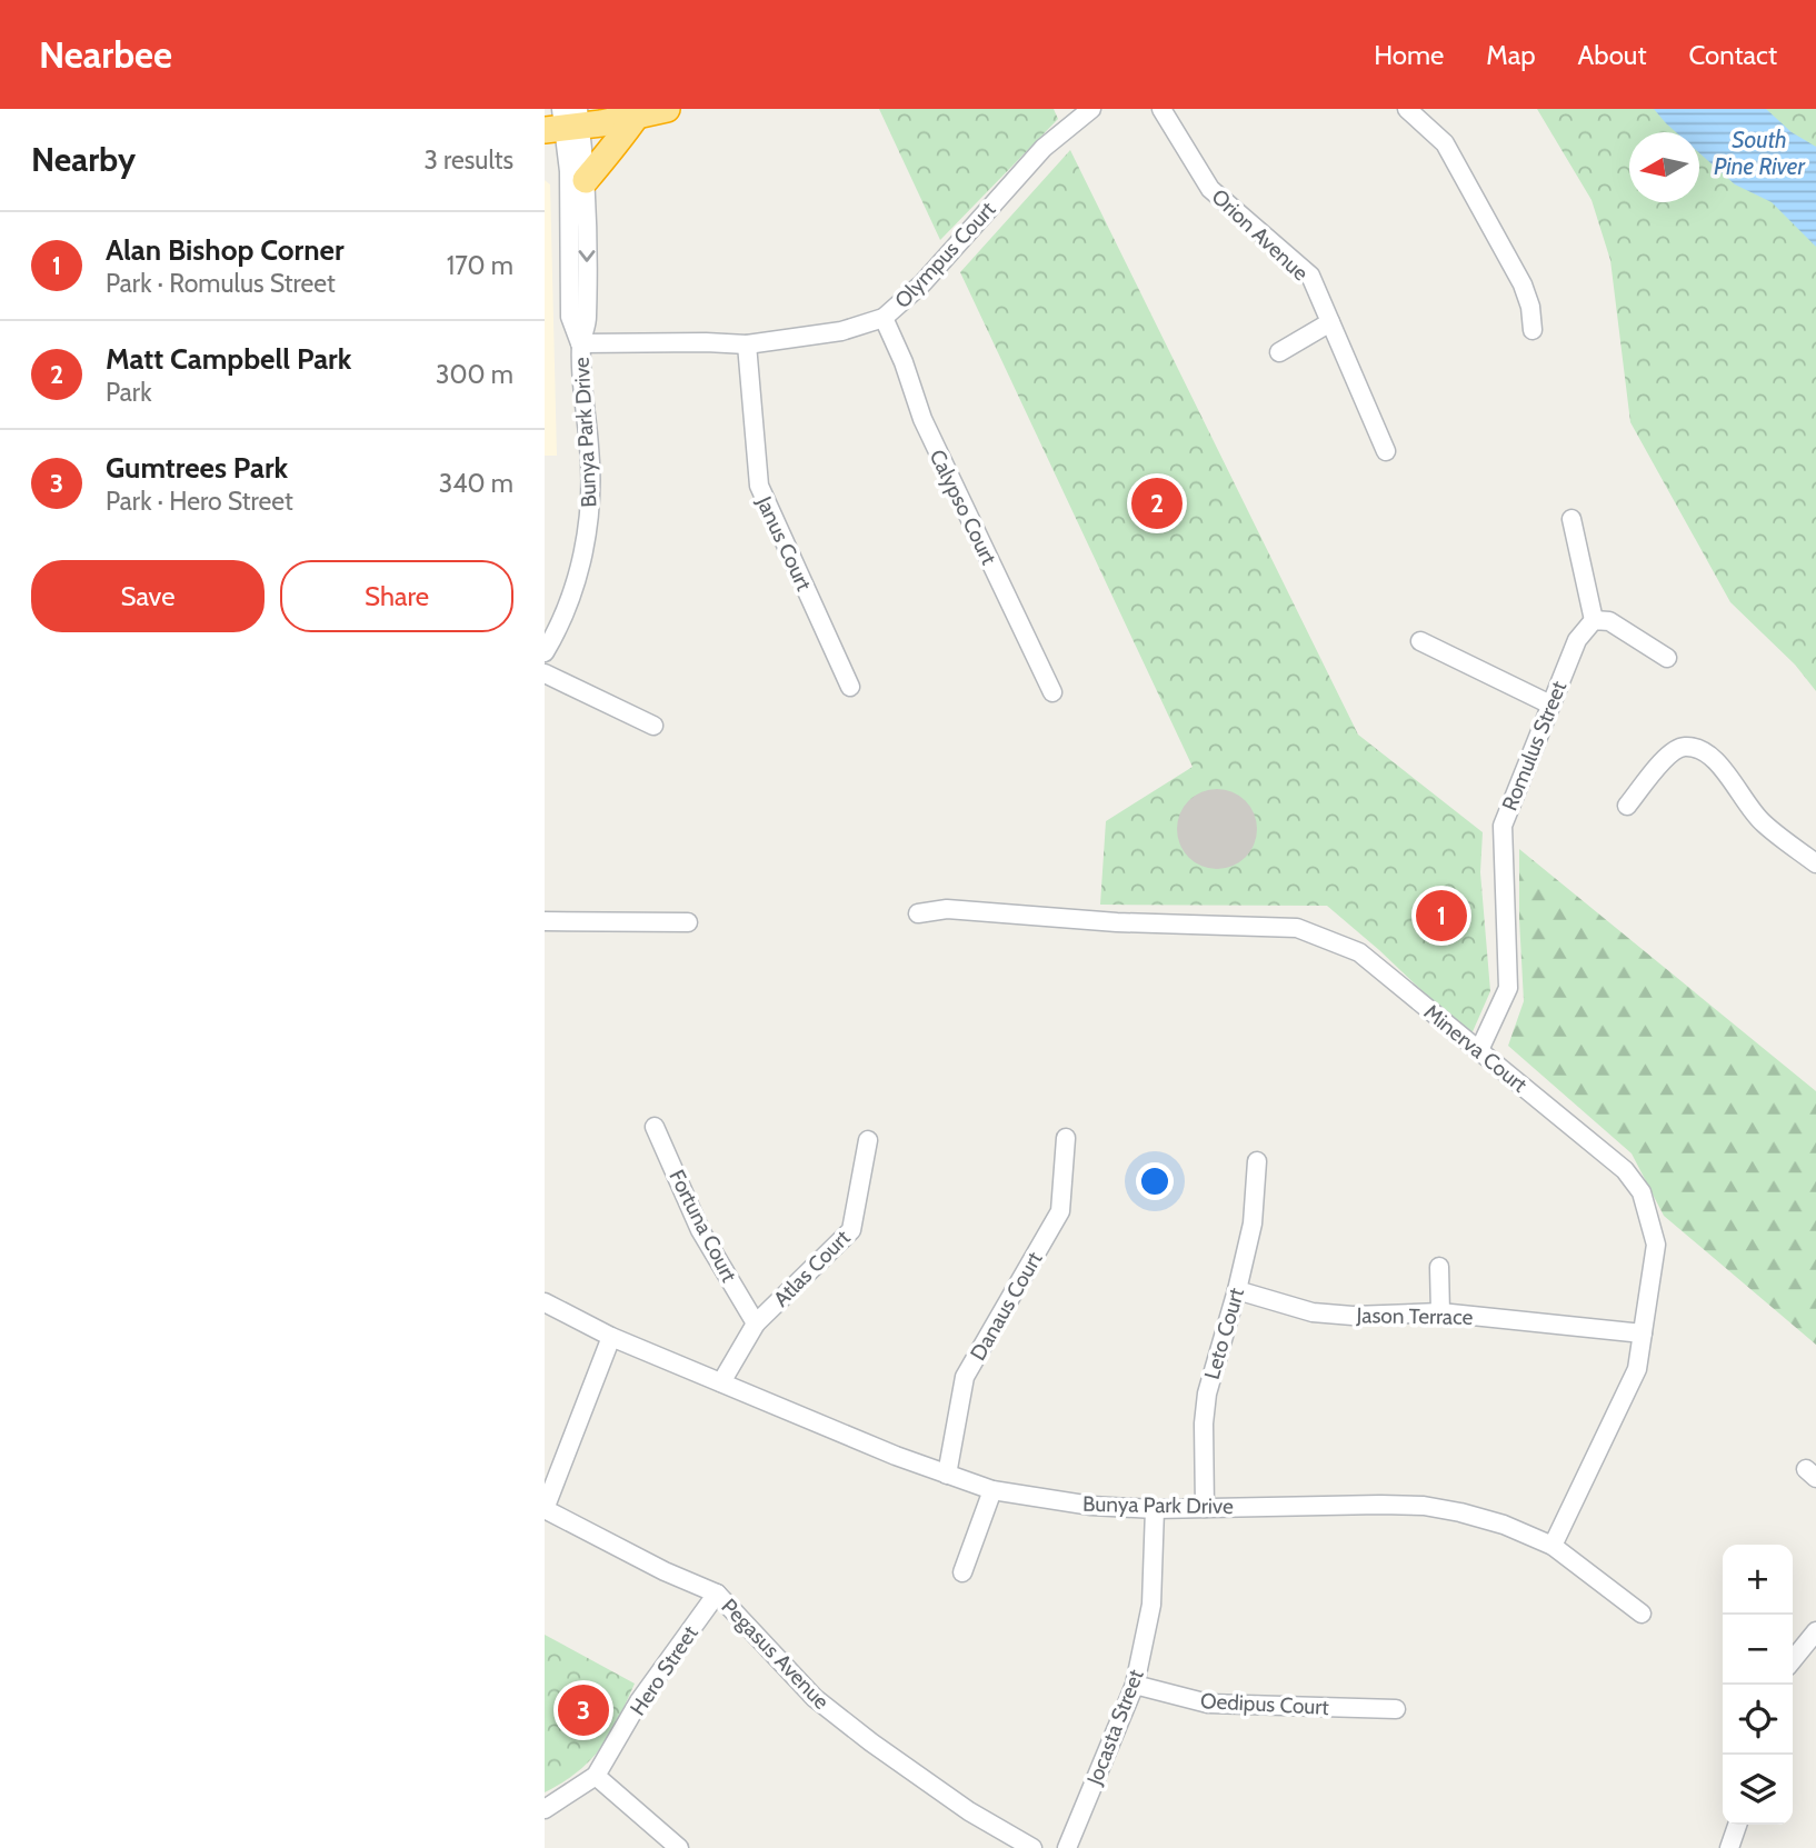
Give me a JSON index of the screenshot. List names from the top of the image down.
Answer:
{
  "streets": {
    "street": [
      "Orion Avenue",
      "Olympus Court",
      "Bunya Park Drive",
      "Calypso Court",
      "Janus Court",
      "Romulus Street",
      "Minerva Court",
      "Fortuna Court",
      "Atlas Court",
      "Danaus Court",
      "Jason Terrace",
      "Leto Court",
      "Pegasus Avenue",
      "Hero Street",
      "Oedipus Court",
      "Jocasta Street"
    ]
  },
  "crossings": [
    ["Olympus Court", "Bunya Park Drive"],
    ["Olympus Court", "Calypso Court"],
    ["Olympus Court", "Janus Court"],
    ["Bunya Park Drive", "Minerva Court"],
    ["Bunya Park Drive", "Atlas Court"],
    ["Bunya Park Drive", "Danaus Court"],
    ["Bunya Park Drive", "Leto Court"],
    ["Bunya Park Drive", "Jocasta Street"],
    ["Romulus Street", "Minerva Court"],
    ["Minerva Court", "Jason Terrace"],
    ["Fortuna Court", "Atlas Court"],
    ["Jason Terrace", "Leto Court"],
    ["Pegasus Avenue", "Hero Street"],
    ["Oedipus Court", "Jocasta Street"]
  ],
  "water": ["South Pine River"],
  "north": "left",
  "page": {
    "header": "Nearbee",
    "nav": [
      "Home",
      "Map",
      "About",
      "Contact"
    ],
    "heading": ["Nearby", "3 results"],
    "list": [
      {
        "mark": "1",
        "name": "Alan Bishop Corner",
        "note": "Park · Romulus Street",
        "value": "170 m"
      },
      {
        "mark": "2",
        "name": "Matt Campbell Park",
        "note": "Park",
        "value": "300 m"
      },
      {
        "mark": "3",
        "name": "Gumtrees Park",
        "note": "Park · Hero Street",
        "value": "340 m"
      }
    ],
    "pins": ["2", "1", "3"],
    "buttons": ["Save", "Share"],
    "map_buttons": ["+", "−"]
  }
}
